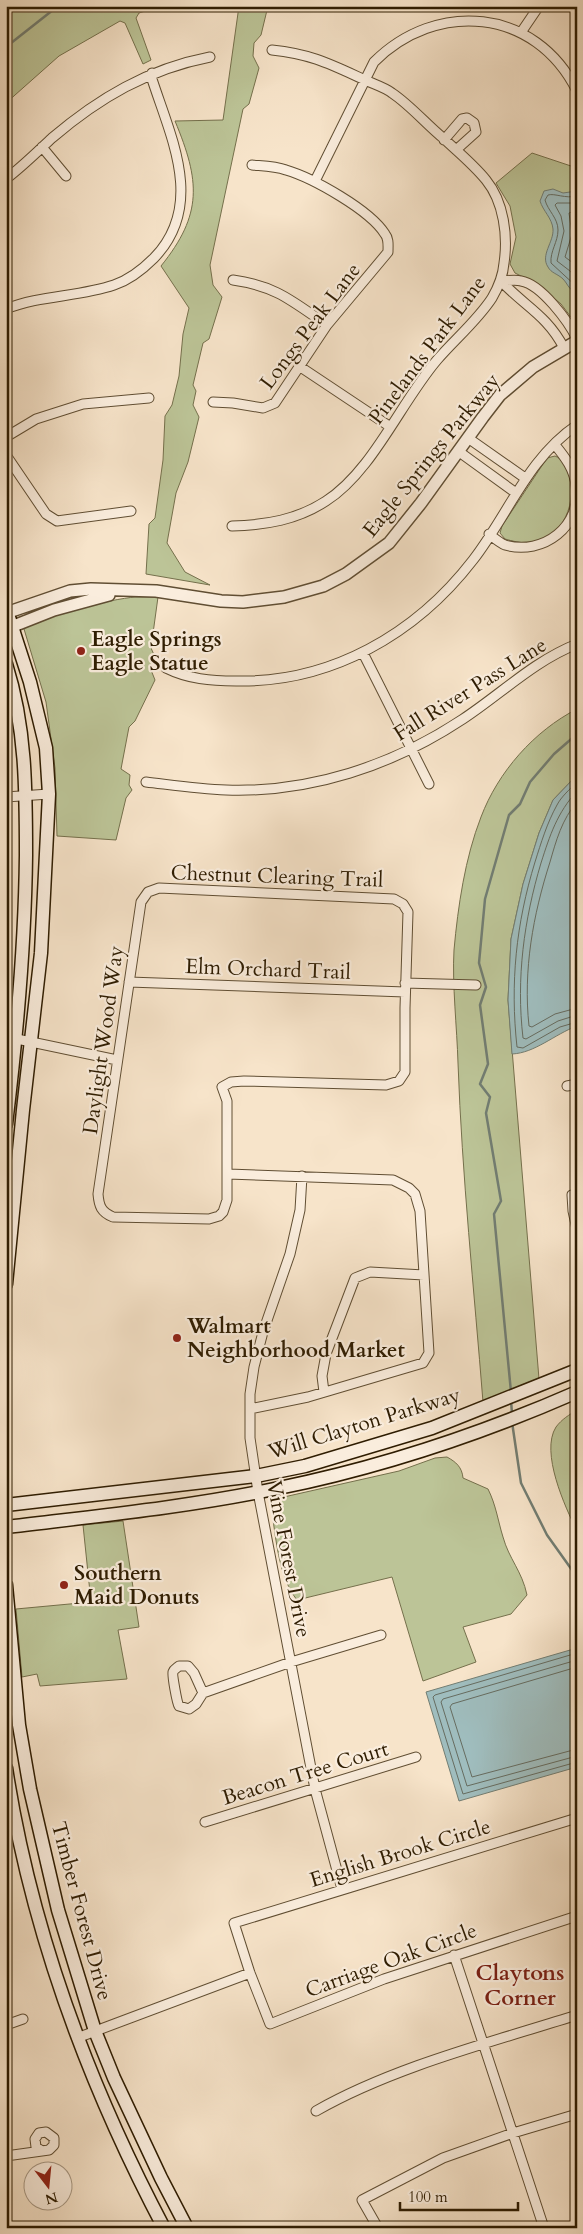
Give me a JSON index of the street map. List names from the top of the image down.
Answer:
{
  "streets": {
    "main road": ["Will Clayton Parkway", "Timber Forest Drive"],
    "street": [
      "Longs Peak Lane",
      "Pinelands Park Lane",
      "Eagle Springs Parkway",
      "Fall River Pass Lane",
      "Chestnut Clearing Trail",
      "Elm Orchard Trail",
      "Daylight Wood Way",
      "Vine Forest Drive",
      "Beacon Tree Court",
      "English Brook Circle",
      "Carriage Oak Circle"
    ]
  },
  "crossings": [
    ["Chestnut Clearing Trail", "Elm Orchard Trail"],
    ["Chestnut Clearing Trail", "Daylight Wood Way"],
    ["Elm Orchard Trail", "Daylight Wood Way"],
    ["Will Clayton Parkway", "Vine Forest Drive"],
    ["Vine Forest Drive", "Beacon Tree Court"],
    ["Vine Forest Drive", "English Brook Circle"],
    ["English Brook Circle", "Carriage Oak Circle"]
  ],
  "districts": ["Claytons Corner"],
  "places": ["Eagle Springs Eagle Statue", "Walmart Neighborhood Market", "Southern Maid Donuts"],
  "scale_bar": "100 m",
  "north": "bottom"
}
